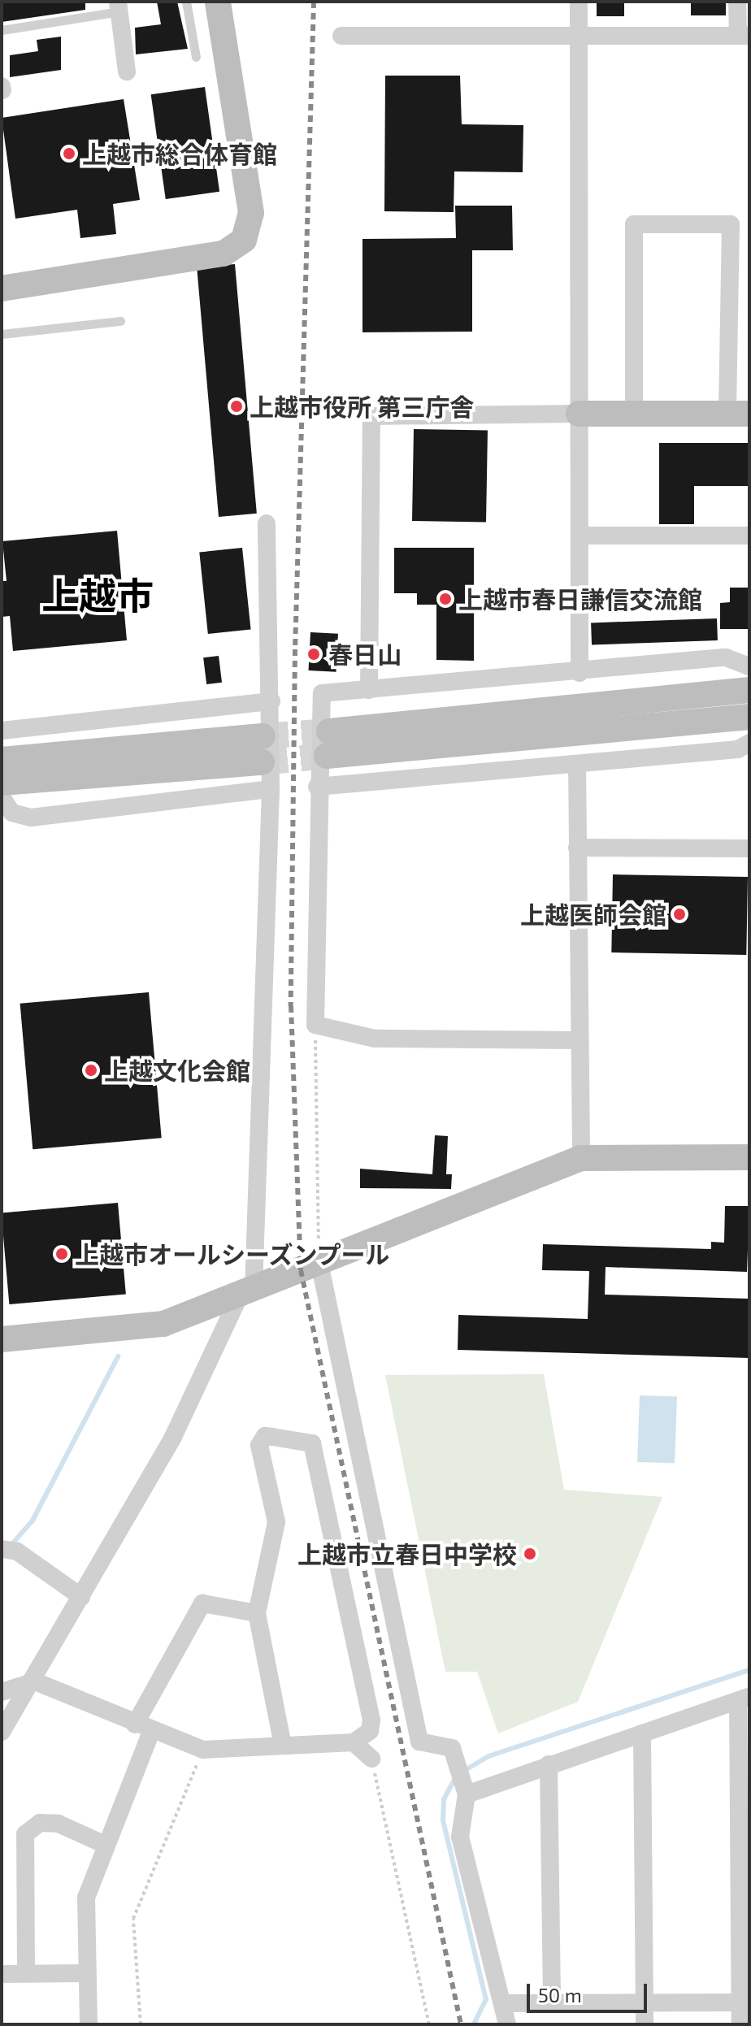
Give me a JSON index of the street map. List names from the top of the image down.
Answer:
{
  "districts": ["上越市"],
  "places": [
    "上越市総合体育館",
    "上越市役所 第三庁舎",
    "上越市春日謙信交流館",
    "春日山",
    "上越医師会館",
    "上越文化会館",
    "上越市オールシーズンプール",
    "上越市立春日中学校"
  ],
  "scale_bar": "50 m"
}
